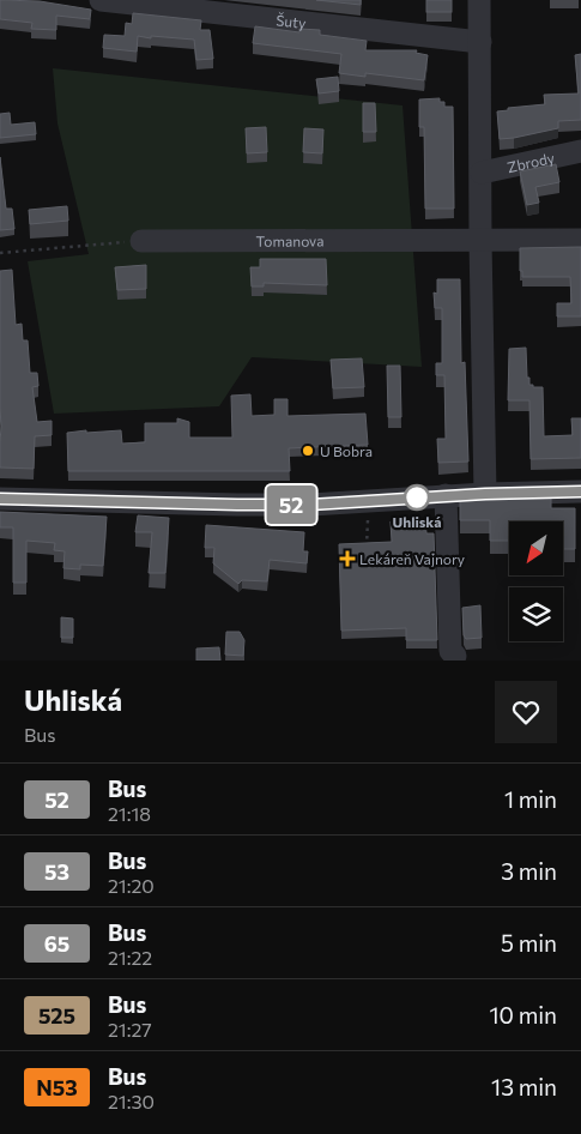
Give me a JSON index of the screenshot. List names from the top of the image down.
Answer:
{
  "streets": {
    "street": ["Šuty", "Zbrody", "Tomanova"]
  },
  "places": {
    "other": ["U Bobra", "Uhliská"],
    "health": ["Lekáreň Vajnory"]
  },
  "lines": ["bus line 52"],
  "north": "bottom left",
  "page": {
    "on_map": "52",
    "heading": ["Uhliská", "Bus"],
    "list": [
      {
        "mark": "52",
        "name": "Bus",
        "note": "21:18",
        "value": "1 min"
      },
      {
        "mark": "53",
        "name": "Bus",
        "note": "21:20",
        "value": "3 min"
      },
      {
        "mark": "65",
        "name": "Bus",
        "note": "21:22",
        "value": "5 min"
      },
      {
        "mark": "525",
        "name": "Bus",
        "note": "21:27",
        "value": "10 min"
      },
      {
        "mark": "N53",
        "name": "Bus",
        "note": "21:30",
        "value": "13 min"
      }
    ]
  }
}
